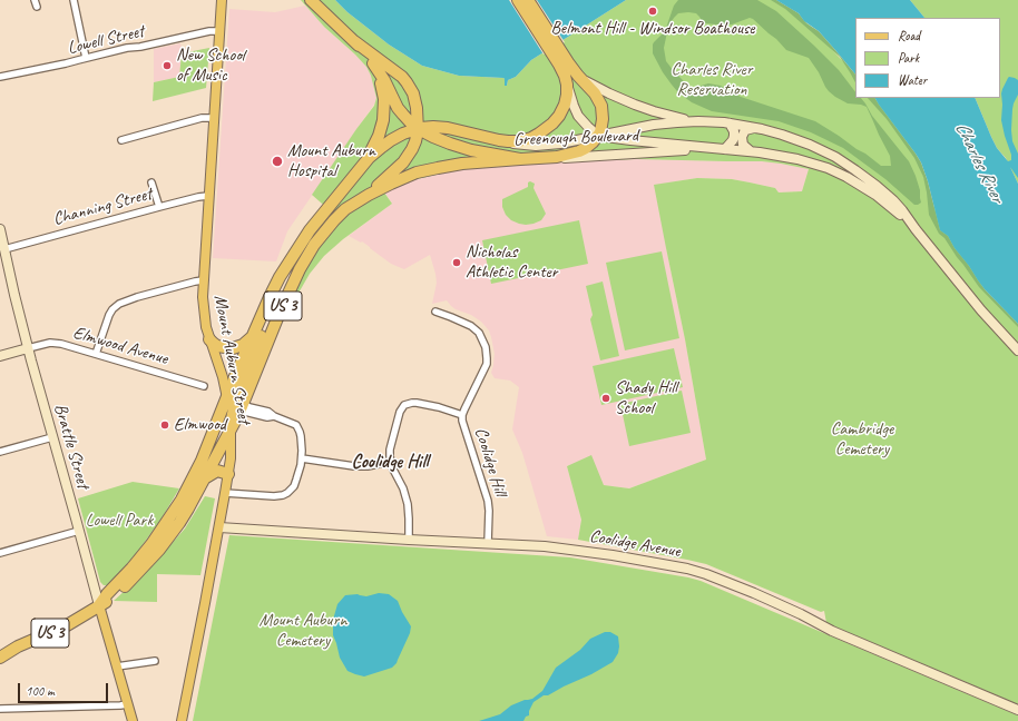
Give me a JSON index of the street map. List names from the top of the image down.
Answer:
{
  "streets": {
    "highway": ["Greenough Boulevard", "US 3"],
    "main road": ["Mount Auburn Street", "Brattle Street", "Coolidge Avenue"],
    "street": [
      "Lowell Street",
      "Channing Street",
      "Elmwood Avenue",
      "Coolidge Hill"
    ]
  },
  "crossings": [
    ["Lowell Street", "Mount Auburn Street"],
    ["Greenough Boulevard", "US 3"],
    ["Channing Street", "Mount Auburn Street"],
    ["Channing Street", "Brattle Street"],
    ["US 3", "Mount Auburn Street"],
    ["US 3", "Brattle Street"],
    ["Elmwood Avenue", "Brattle Street"],
    ["Mount Auburn Street", "Coolidge Avenue"],
    ["Coolidge Hill", "Coolidge Avenue"]
  ],
  "districts": ["Coolidge Hill"],
  "water": ["Charles River"],
  "parks": [
    "Charles River Reservation",
    "Cambridge Cemetery",
    "Lowell Park",
    "Mount Auburn Cemetery"
  ],
  "places": [
    "Belmont Hill - Windsor Boathouse",
    "New School of Music",
    "Mount Auburn Hospital",
    "Nicholas Athletic Center",
    "Shady Hill School",
    "Elmwood"
  ],
  "legend": ["Road", "Park", "Water"],
  "scale_bar": "100 m"
}
